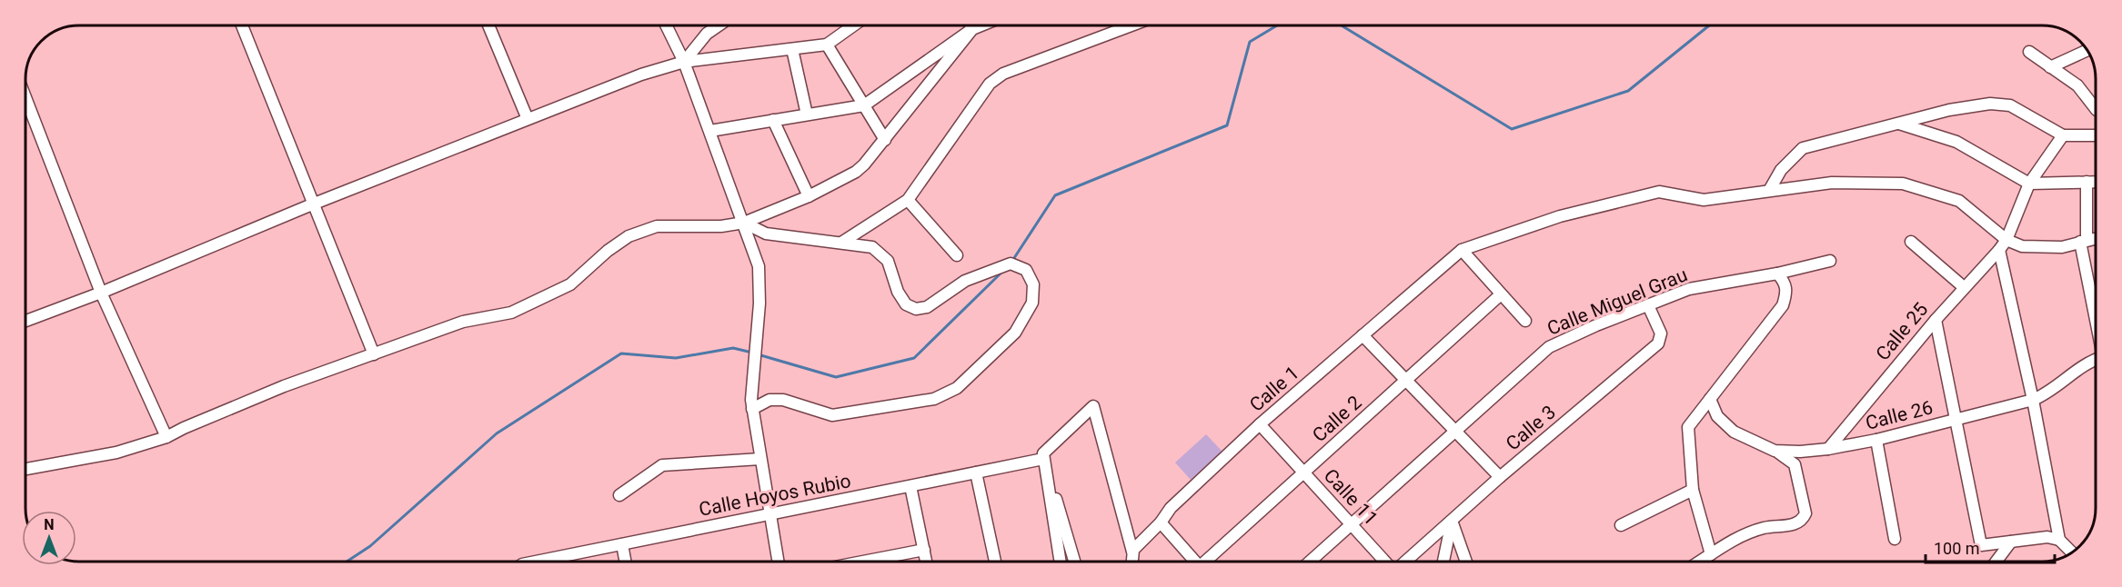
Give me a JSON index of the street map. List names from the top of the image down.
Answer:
{
  "streets": {
    "street": [
      "Calle Miguel Grau",
      "Calle 25",
      "Calle 1",
      "Calle 26",
      "Calle 2",
      "Calle 3",
      "Calle Hoyos Rubio",
      "Calle 11"
    ]
  },
  "crossings": [
    ["Calle Miguel Grau", "Calle 3"],
    ["Calle Miguel Grau", "Calle 11"],
    ["Calle 25", "Calle 26"],
    ["Calle 1", "Calle 11"],
    ["Calle 2", "Calle 11"]
  ],
  "scale_bar": "100 m",
  "north": "top"
}
